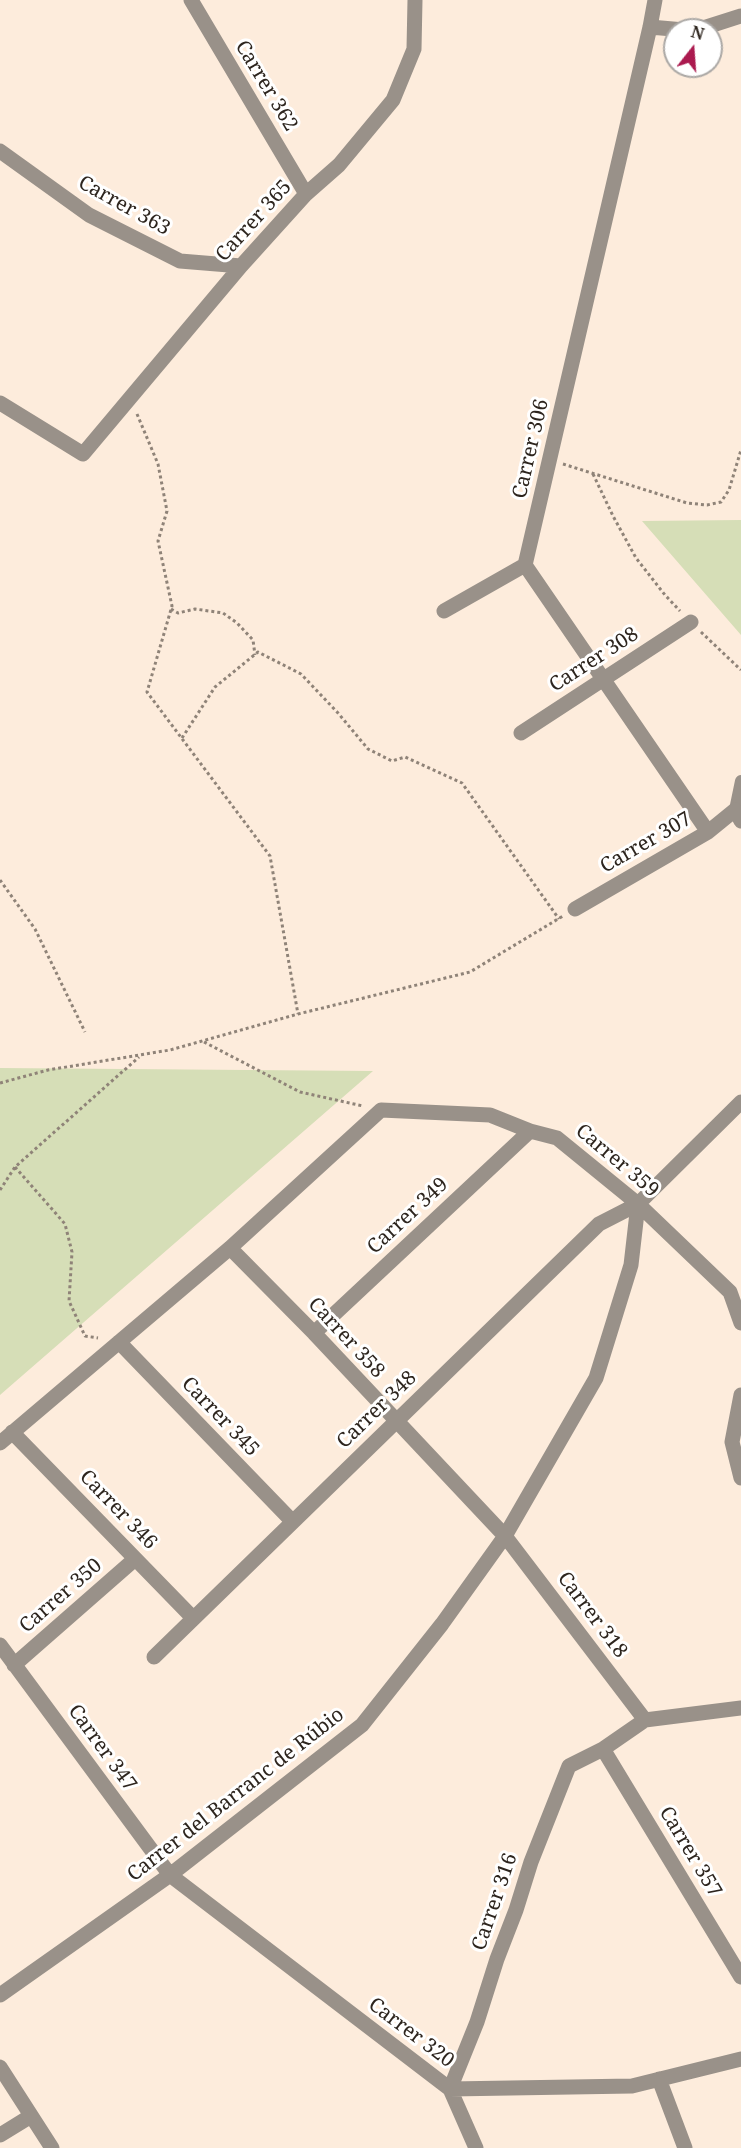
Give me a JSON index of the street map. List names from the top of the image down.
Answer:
{
  "streets": {
    "street": [
      "Carrer 362",
      "Carrer 363",
      "Carrer 365",
      "Carrer 306",
      "Carrer 308",
      "Carrer 307",
      "Carrer 359",
      "Carrer 349",
      "Carrer 358",
      "Carrer 348",
      "Carrer 345",
      "Carrer 346",
      "Carrer 350",
      "Carrer 318",
      "Carrer 347",
      "Carrer del Barranc de Rúbio",
      "Carrer 357",
      "Carrer 316",
      "Carrer 320"
    ]
  },
  "crossings": [
    ["Carrer 362", "Carrer 365"],
    ["Carrer 363", "Carrer 365"],
    ["Carrer 359", "Carrer 349"],
    ["Carrer 359", "Carrer 348"],
    ["Carrer 359", "Carrer del Barranc de Rúbio"],
    ["Carrer 349", "Carrer 358"],
    ["Carrer 358", "Carrer 348"],
    ["Carrer 358", "Carrer 318"],
    ["Carrer 358", "Carrer del Barranc de Rúbio"],
    ["Carrer 348", "Carrer 345"],
    ["Carrer 348", "Carrer 346"],
    ["Carrer 348", "Carrer del Barranc de Rúbio"],
    ["Carrer 346", "Carrer 350"],
    ["Carrer 350", "Carrer 347"],
    ["Carrer 318", "Carrer del Barranc de Rúbio"],
    ["Carrer 318", "Carrer 316"],
    ["Carrer 347", "Carrer del Barranc de Rúbio"],
    ["Carrer 347", "Carrer 320"],
    ["Carrer del Barranc de Rúbio", "Carrer 320"],
    ["Carrer 357", "Carrer 316"],
    ["Carrer 316", "Carrer 320"]
  ],
  "north": "top"
}
